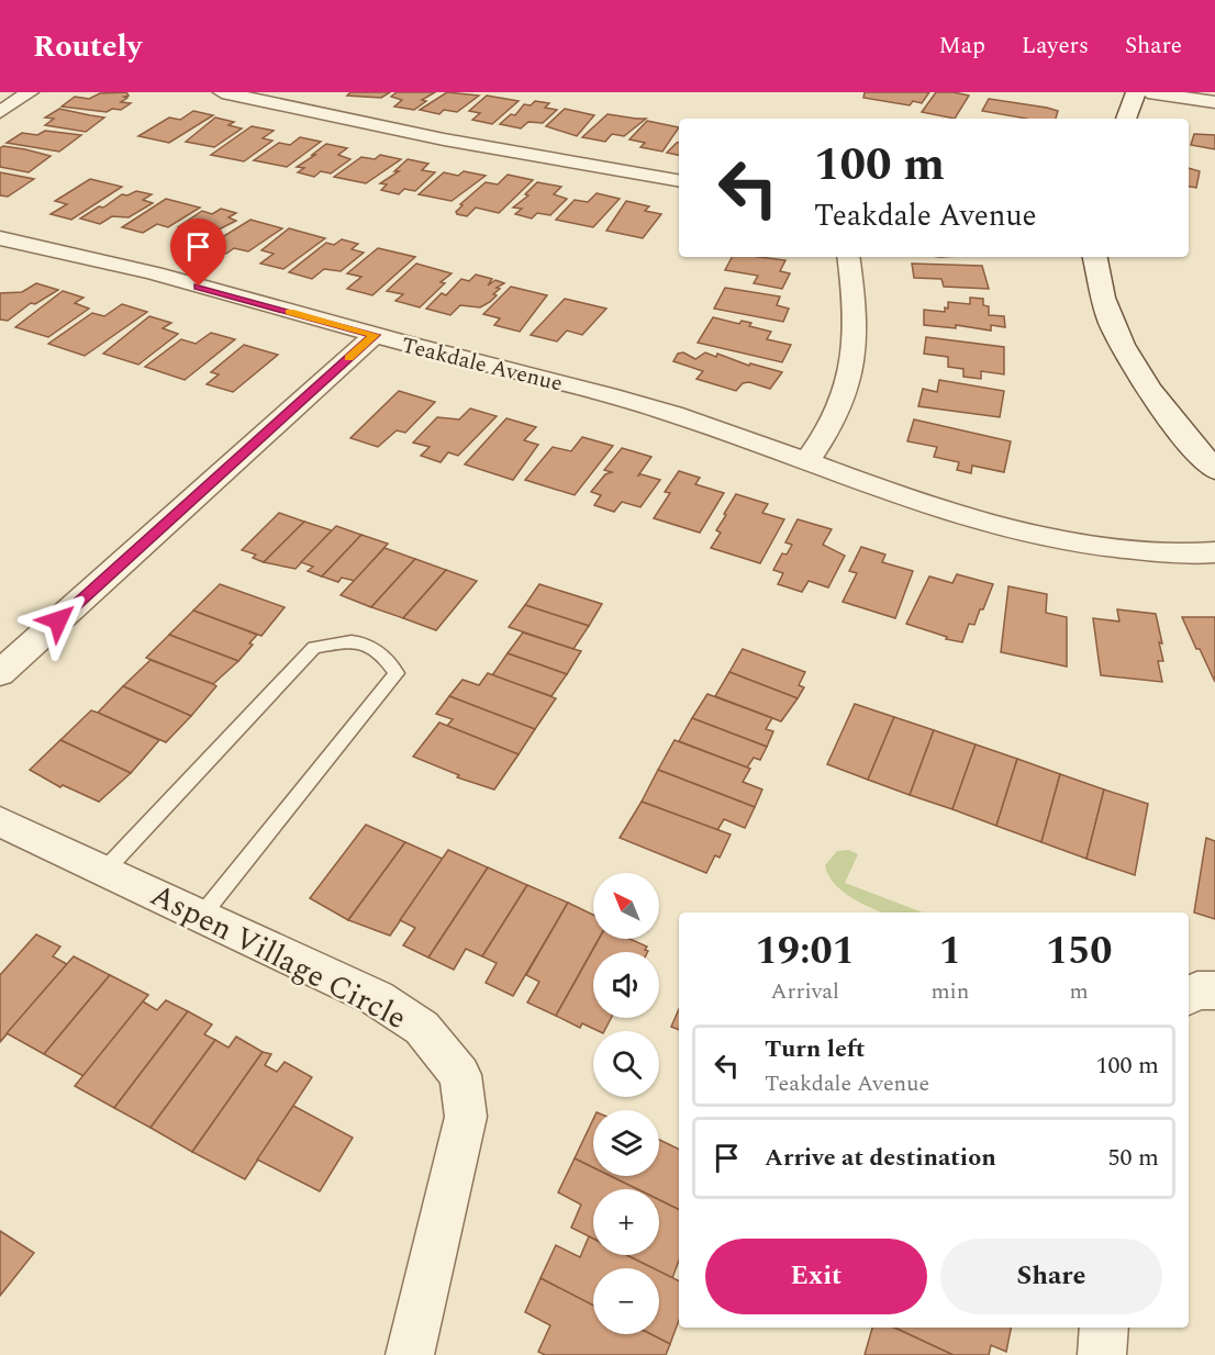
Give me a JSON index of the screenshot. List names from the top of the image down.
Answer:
{
  "streets": {
    "street": ["Teakdale Avenue", "Aspen Village Circle"]
  },
  "north": "top left",
  "page": {
    "header": "Routely",
    "nav": ["Map", "Layers", "Share"],
    "turn": ["100 m", "Teakdale Avenue"],
    "map_buttons": ["+", "−"],
    "eta": [
      "19:01",
      "Arrival",
      "1",
      "min",
      "150",
      "m"
    ],
    "list": [
      {
        "name": "Turn left",
        "note": "Teakdale Avenue",
        "value": "100 m"
      },
      {
        "name": "Arrive at destination",
        "value": "50 m"
      }
    ],
    "buttons": ["Exit", "Share"]
  }
}
